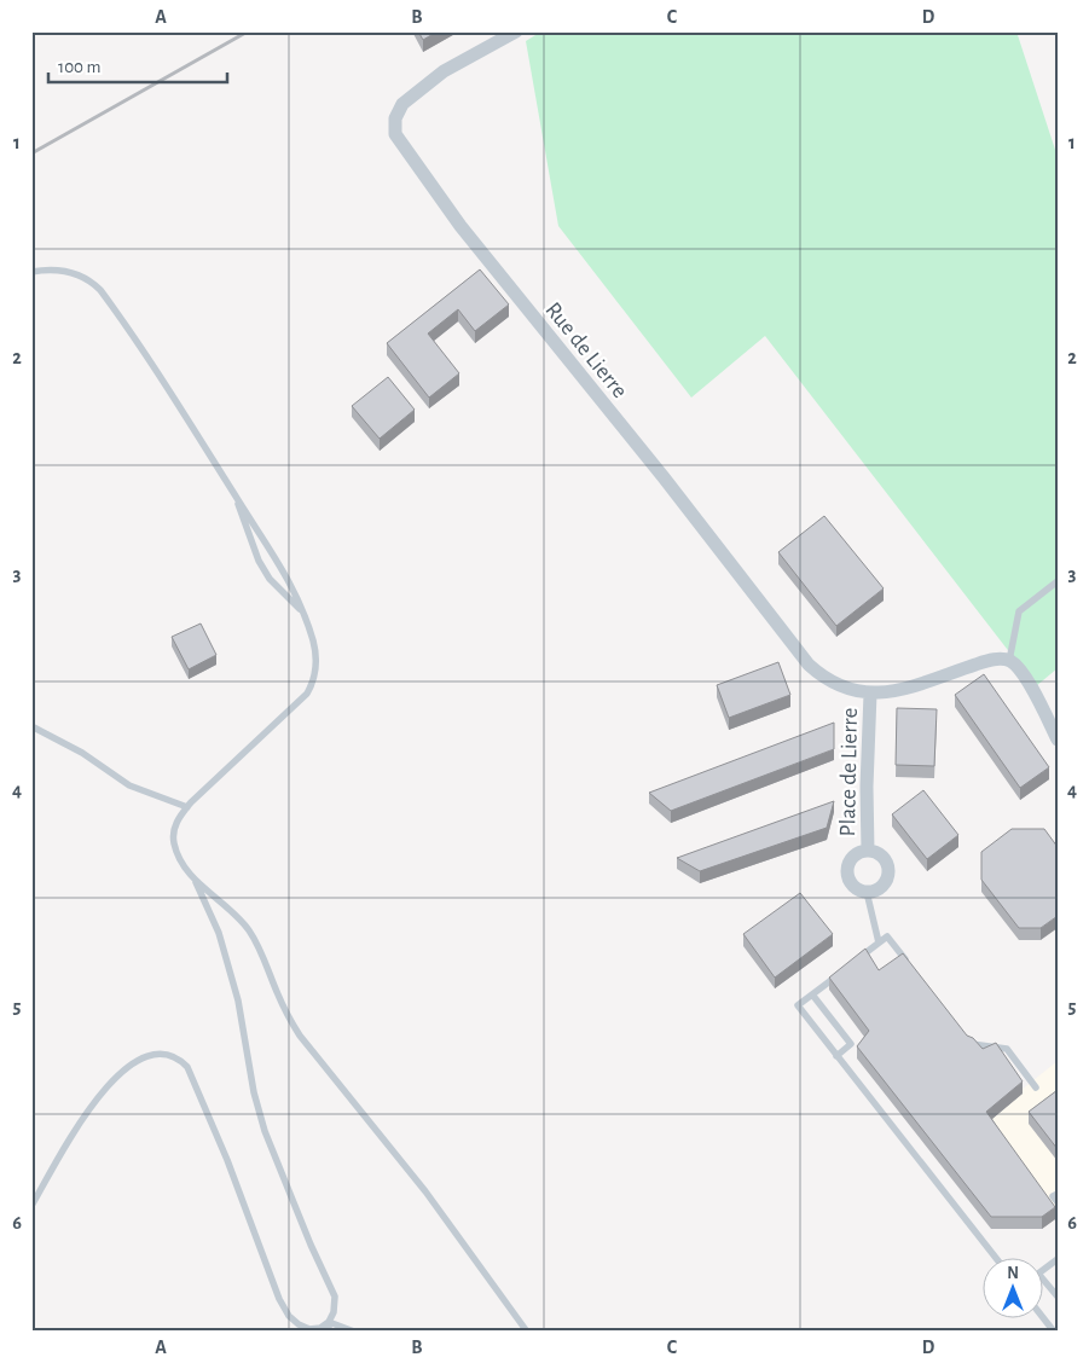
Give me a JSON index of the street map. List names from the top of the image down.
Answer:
{
  "streets": {
    "street": ["Rue de Lierre", "Place de Lierre"]
  },
  "crossings": [
    ["Rue de Lierre", "Place de Lierre"]
  ],
  "scale_bar": "100 m",
  "north": "top",
  "grid": {
    "columns": [
      "A",
      "B",
      "C",
      "D"
    ],
    "rows": [
      "1",
      "2",
      "3",
      "4",
      "5",
      "6"
    ]
  }
}
